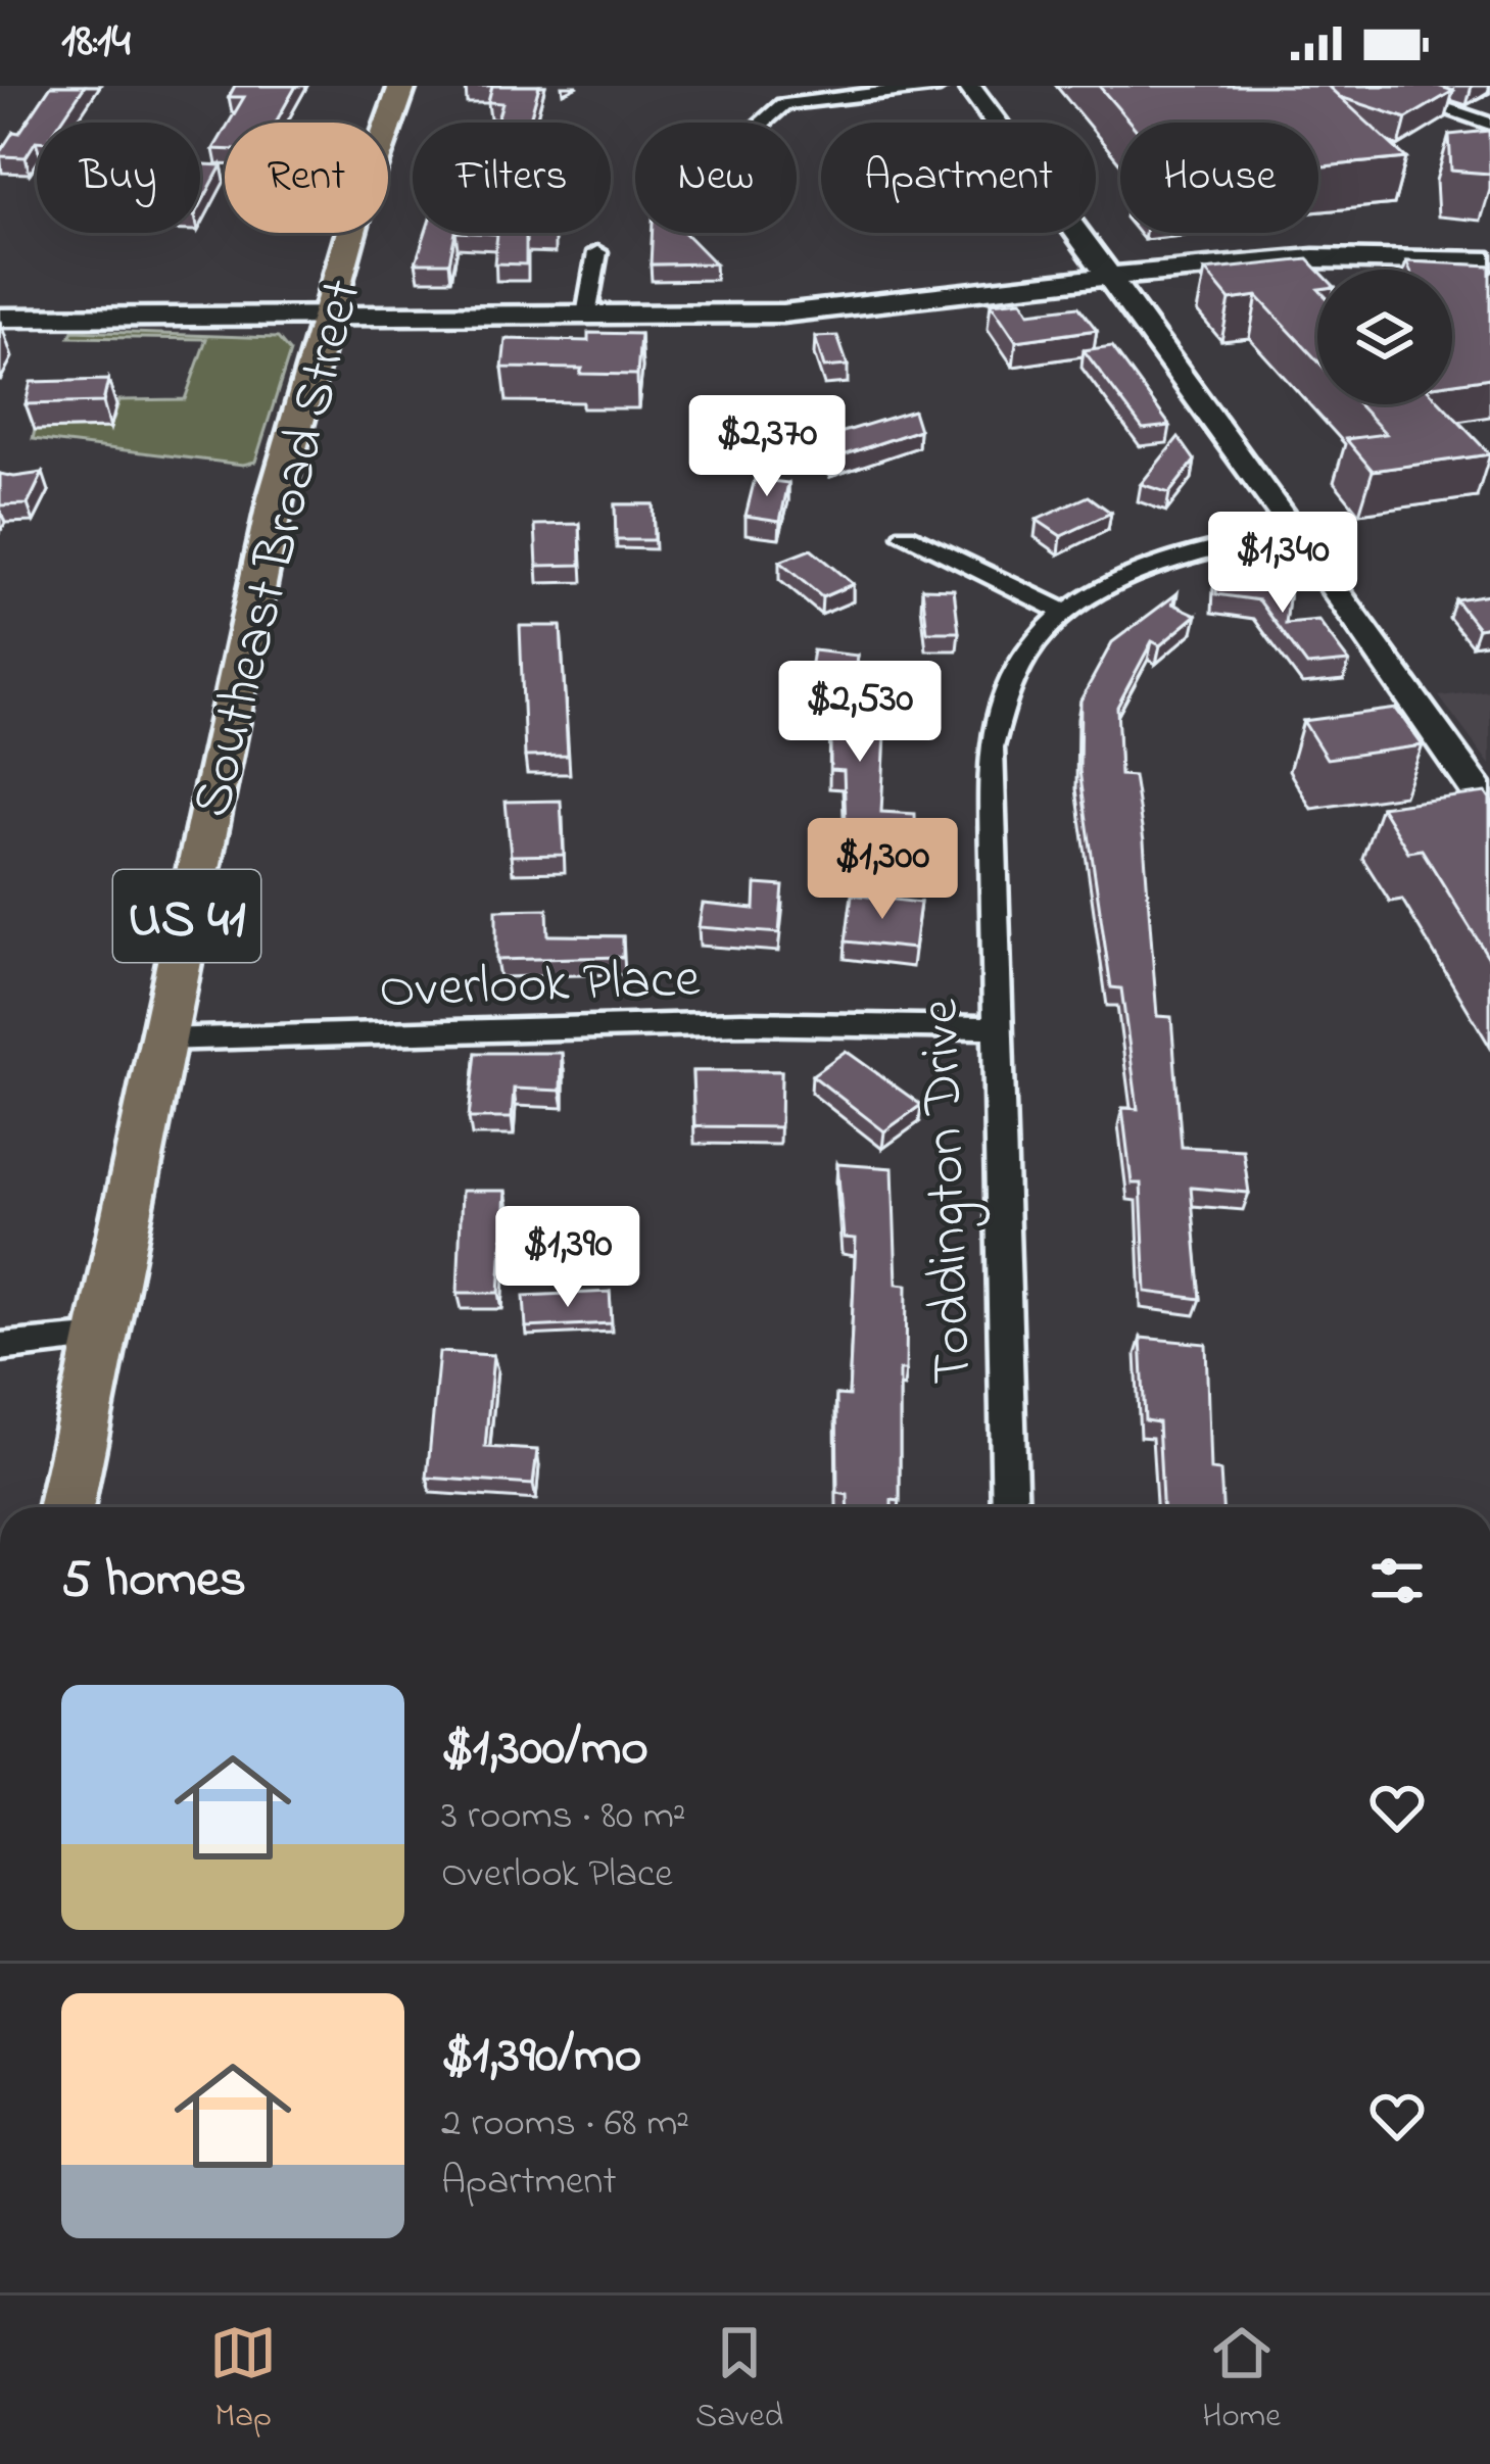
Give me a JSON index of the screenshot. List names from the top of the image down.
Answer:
{
  "streets": {
    "main road": ["Southeast Broad Street", "US 41"],
    "street": ["Overlook Place", "Toddington Drive"]
  },
  "crossings": [
    ["Southeast Broad Street", "Overlook Place"],
    ["Overlook Place", "Toddington Drive"]
  ],
  "page": {
    "status": "18:14",
    "chip": [
      "Buy",
      "Rent",
      "Filters",
      "New",
      "Apartment",
      "House"
    ],
    "price": [
      "$2,370",
      "$1,340",
      "$2,530",
      "$1,300",
      "$1,390"
    ],
    "heading": "5 homes",
    "list": [
      {
        "name": "$1,300/mo",
        "note": "3 rooms · 80 m² · Overlook Place"
      },
      {
        "name": "$1,390/mo",
        "note": "2 rooms · 68 m² · Apartment"
      }
    ],
    "tabs": ["Map", "Saved", "Home"]
  }
}
